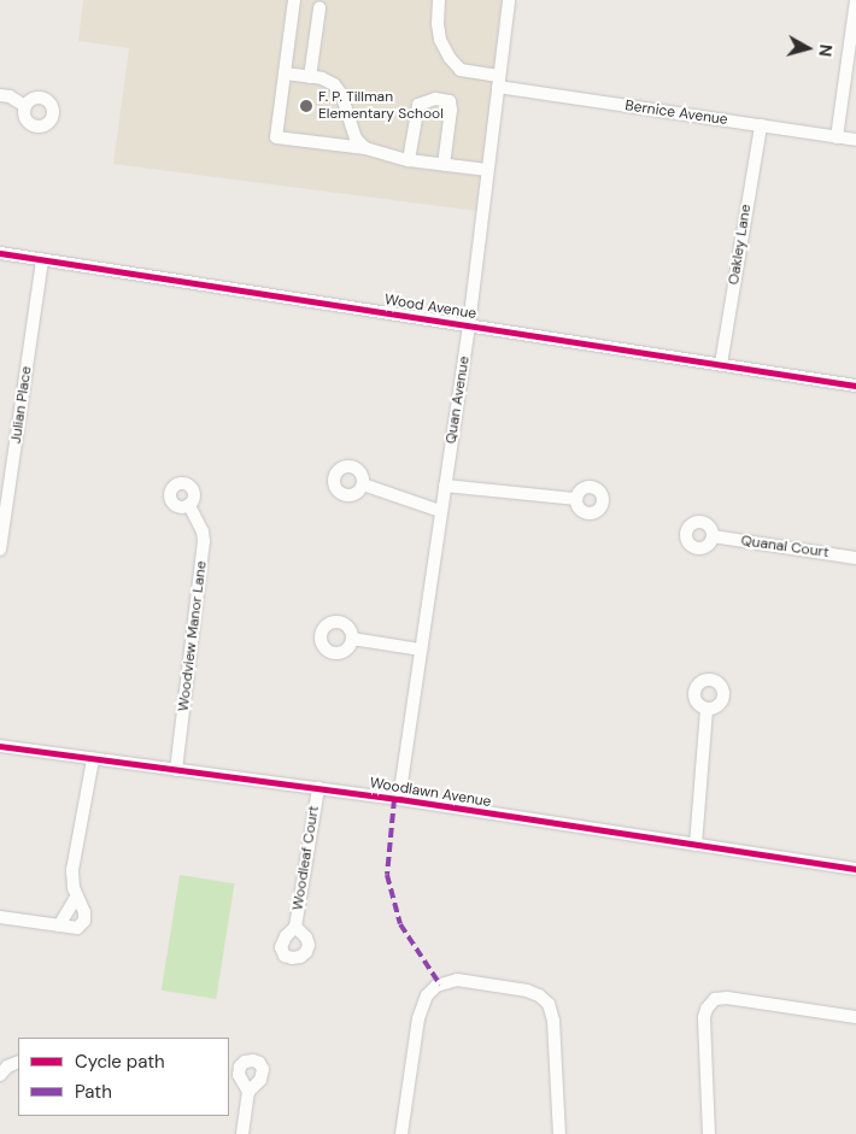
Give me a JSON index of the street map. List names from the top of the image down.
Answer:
{
  "streets": {
    "street": [
      "Bernice Avenue",
      "Oakley Lane",
      "Wood Avenue",
      "Quan Avenue",
      "Julian Place",
      "Quanal Court",
      "Woodview Manor Lane",
      "Woodlawn Avenue",
      "Woodleaf Court"
    ]
  },
  "crossings": [
    ["Bernice Avenue", "Oakley Lane"],
    ["Bernice Avenue", "Quan Avenue"],
    ["Oakley Lane", "Wood Avenue"],
    ["Wood Avenue", "Quan Avenue"],
    ["Wood Avenue", "Julian Place"],
    ["Quan Avenue", "Woodlawn Avenue"],
    ["Woodview Manor Lane", "Woodlawn Avenue"],
    ["Woodlawn Avenue", "Woodleaf Court"]
  ],
  "places": ["F. P. Tillman Elementary School"],
  "legend": ["Cycle path", "Path"],
  "north": "right"
}
